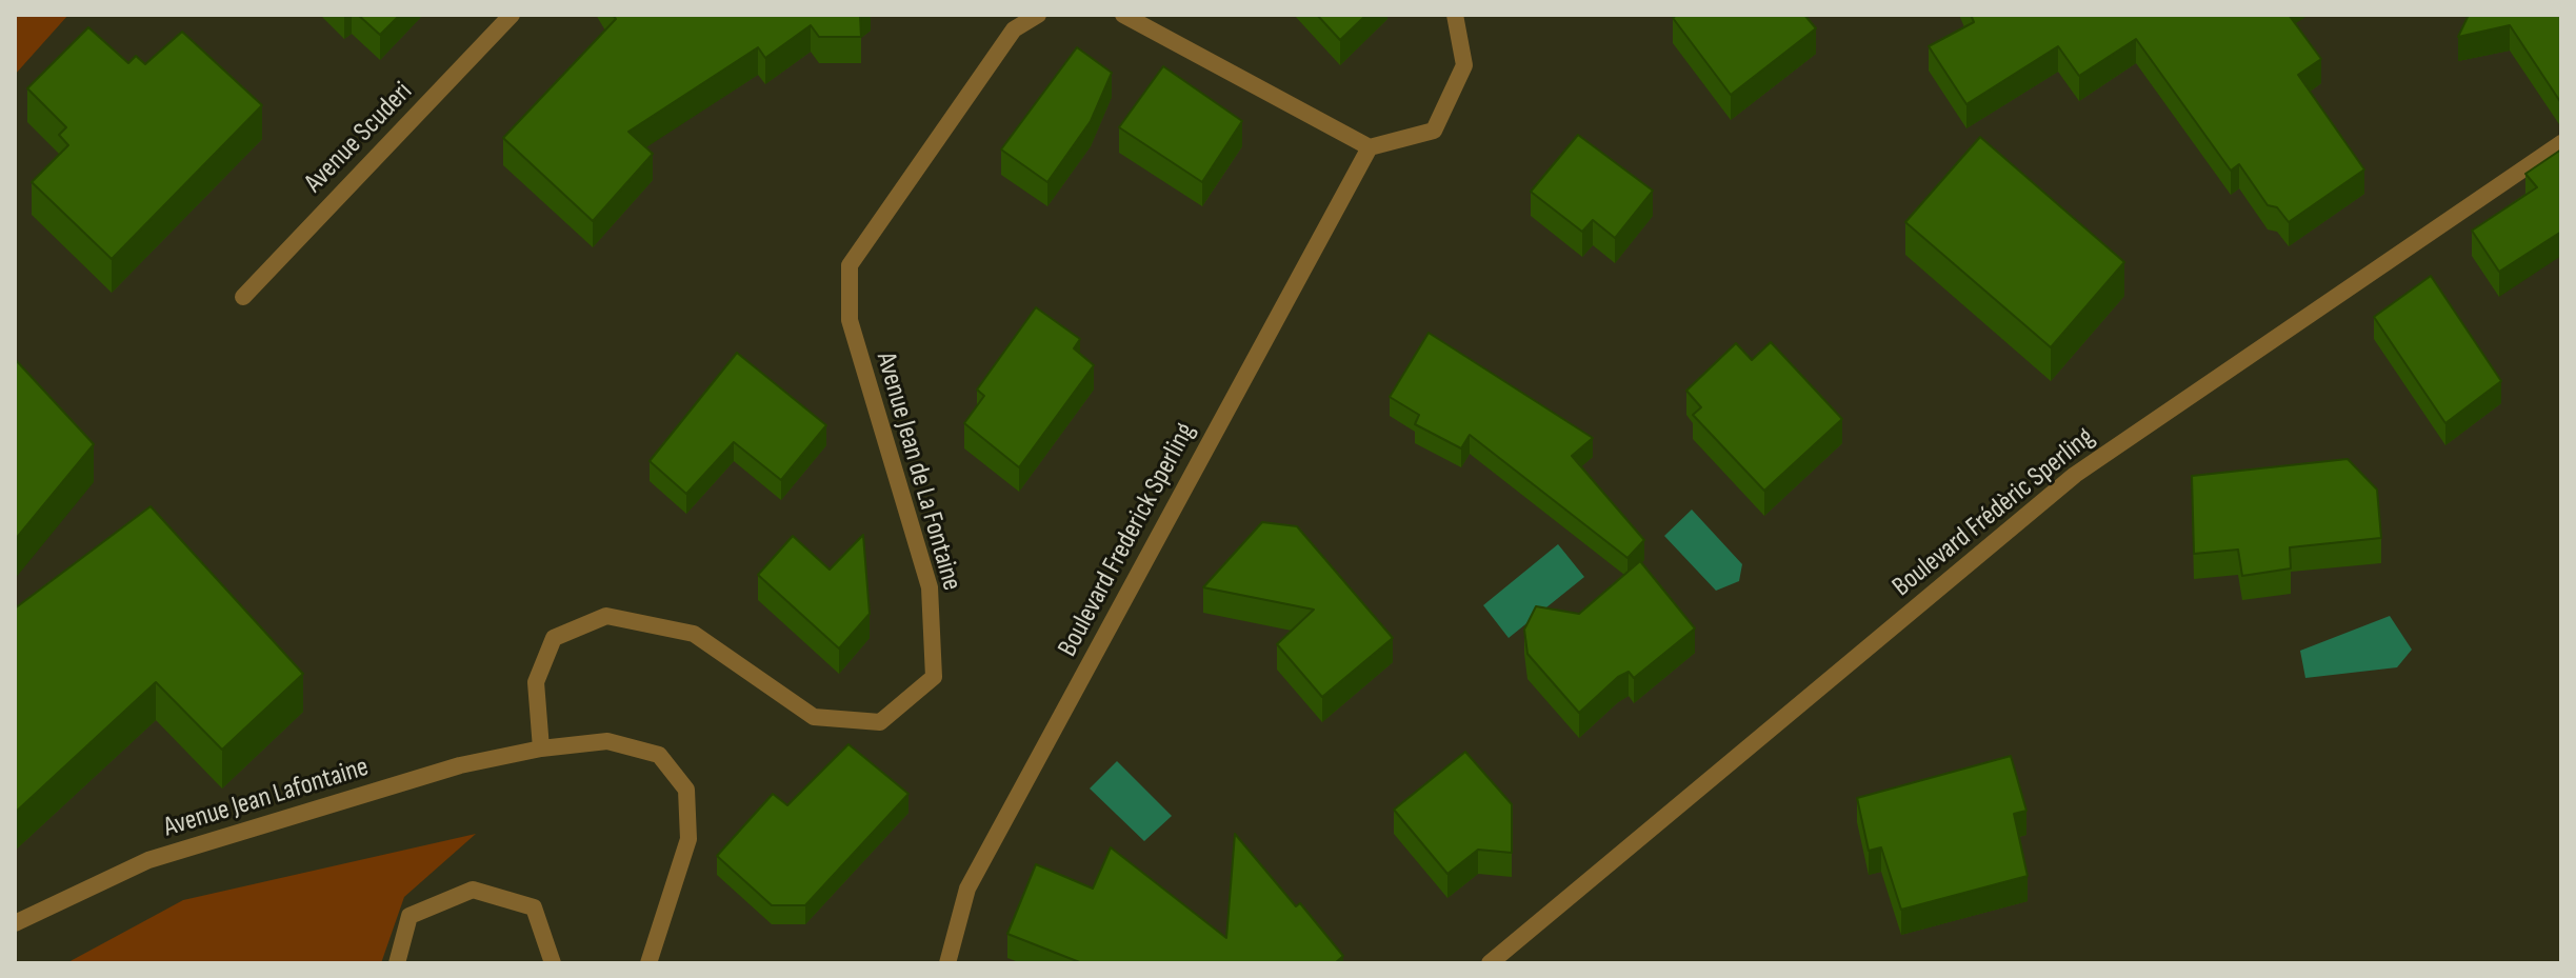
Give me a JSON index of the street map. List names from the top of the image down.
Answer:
{
  "streets": {
    "street": [
      "Avenue Scuderi",
      "Avenue Jean de La Fontaine",
      "Boulevard Frédèric Sperling",
      "Boulevard Frederick Sperling",
      "Avenue Jean Lafontaine"
    ]
  },
  "crossings": [
    ["Avenue Jean de La Fontaine", "Avenue Jean Lafontaine"]
  ]
}
